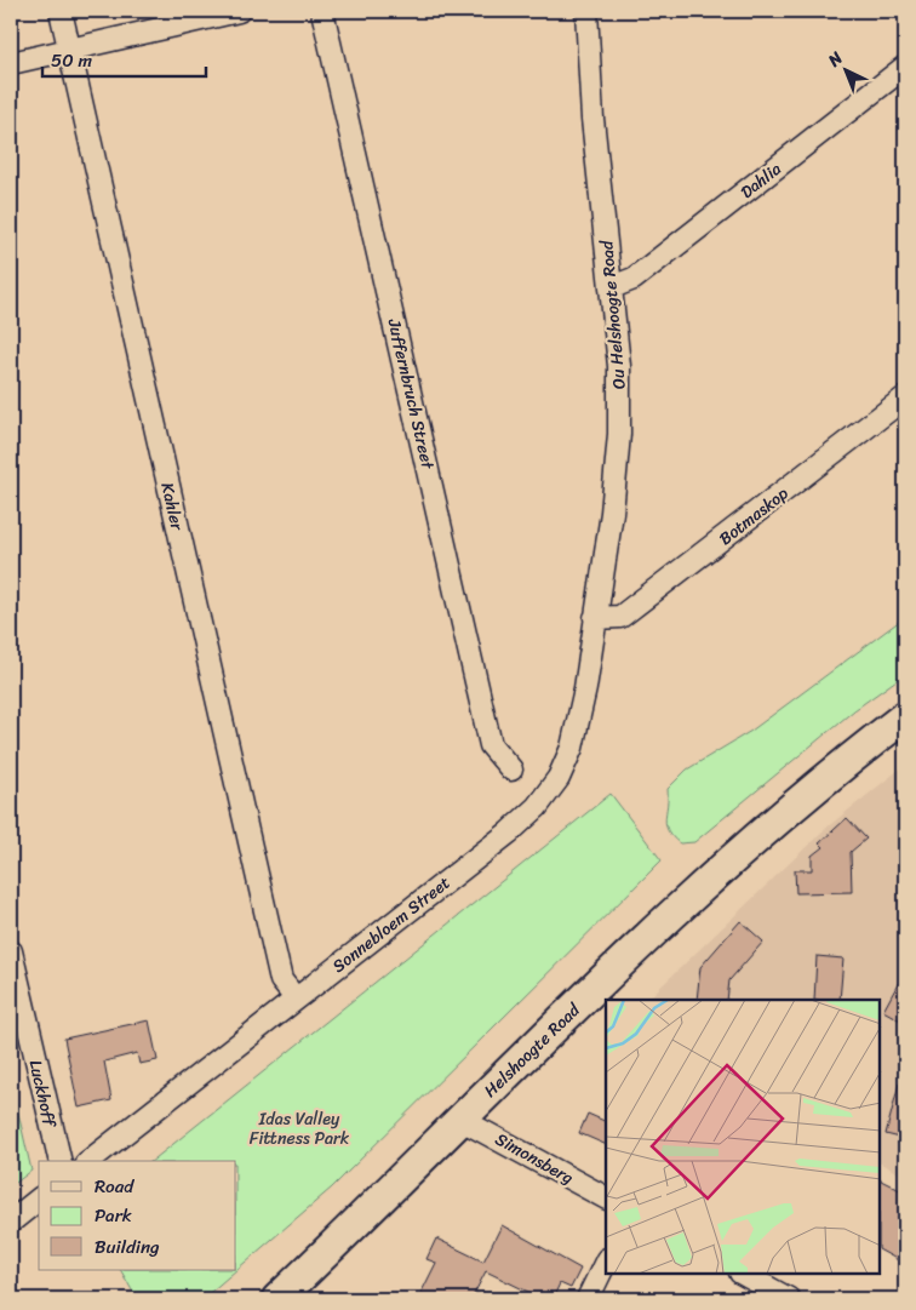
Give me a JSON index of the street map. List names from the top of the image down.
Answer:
{
  "streets": {
    "main road": ["Helshoogte Road"],
    "street": [
      "Dahlia",
      "Ou Helshoogte Road",
      "Juffernbruch Street",
      "Kahler",
      "Botmaskop",
      "Sonnebloem Street",
      "Luckhoff",
      "Simonsberg"
    ]
  },
  "crossings": [
    ["Dahlia", "Ou Helshoogte Road"],
    ["Ou Helshoogte Road", "Botmaskop"],
    ["Ou Helshoogte Road", "Sonnebloem Street"],
    ["Kahler", "Sonnebloem Street"],
    ["Botmaskop", "Sonnebloem Street"],
    ["Helshoogte Road", "Simonsberg"]
  ],
  "parks": ["Idas Valley Fittness Park"],
  "legend": ["Road", "Park", "Building"],
  "scale_bar": "50 m",
  "north": "top left"
}
